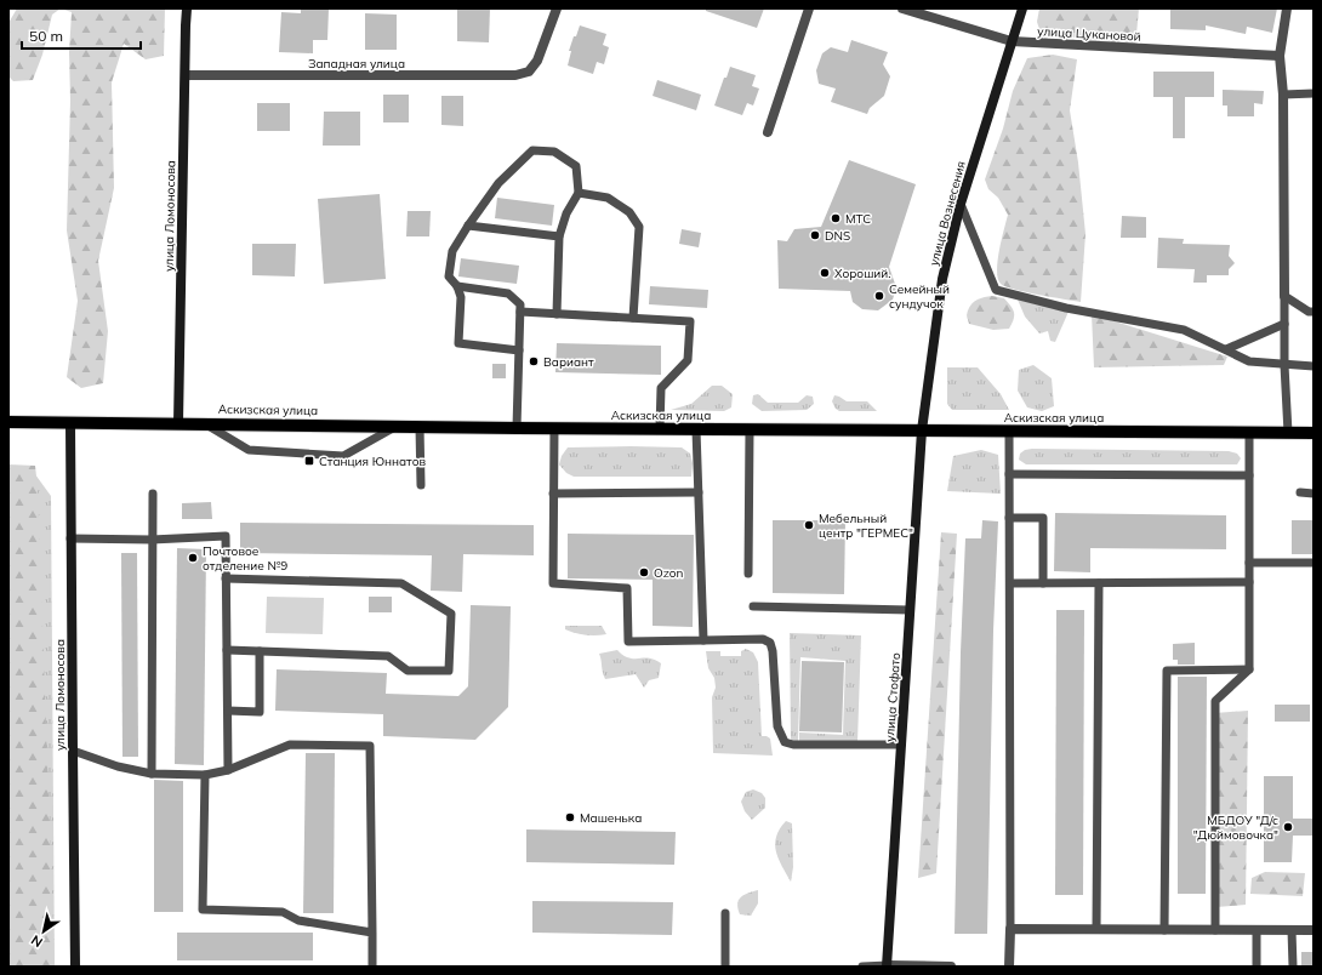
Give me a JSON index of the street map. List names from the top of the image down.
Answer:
{
  "streets": {
    "main road": ["Аскизская улица"],
    "street": [
      "улица Цукановой",
      "Западная улица",
      "улица Вознесения",
      "улица Ломоносова",
      "улица Стофато"
    ]
  },
  "crossings": [
    ["улица Цукановой", "улица Вознесения"],
    ["Западная улица", "улица Ломоносова"],
    ["улица Вознесения", "Аскизская улица"],
    ["улица Вознесения", "улица Стофато"],
    ["улица Ломоносова", "Аскизская улица"],
    ["Аскизская улица", "улица Стофато"]
  ],
  "places": {
    "other": [
      "МТС",
      "DNS",
      "Хороший.",
      "Семейный сундучок",
      "Вариант",
      "Мебельный центр \"ГЕРМЕС\"",
      "Почтовое отделение №9",
      "Ozon",
      "Машенька",
      "МБДОУ \"Д/с \"Дюймовочка\""
    ],
    "transit": ["Станция Юннатов"]
  },
  "scale_bar": "50 m",
  "north": "bottom left"
}
